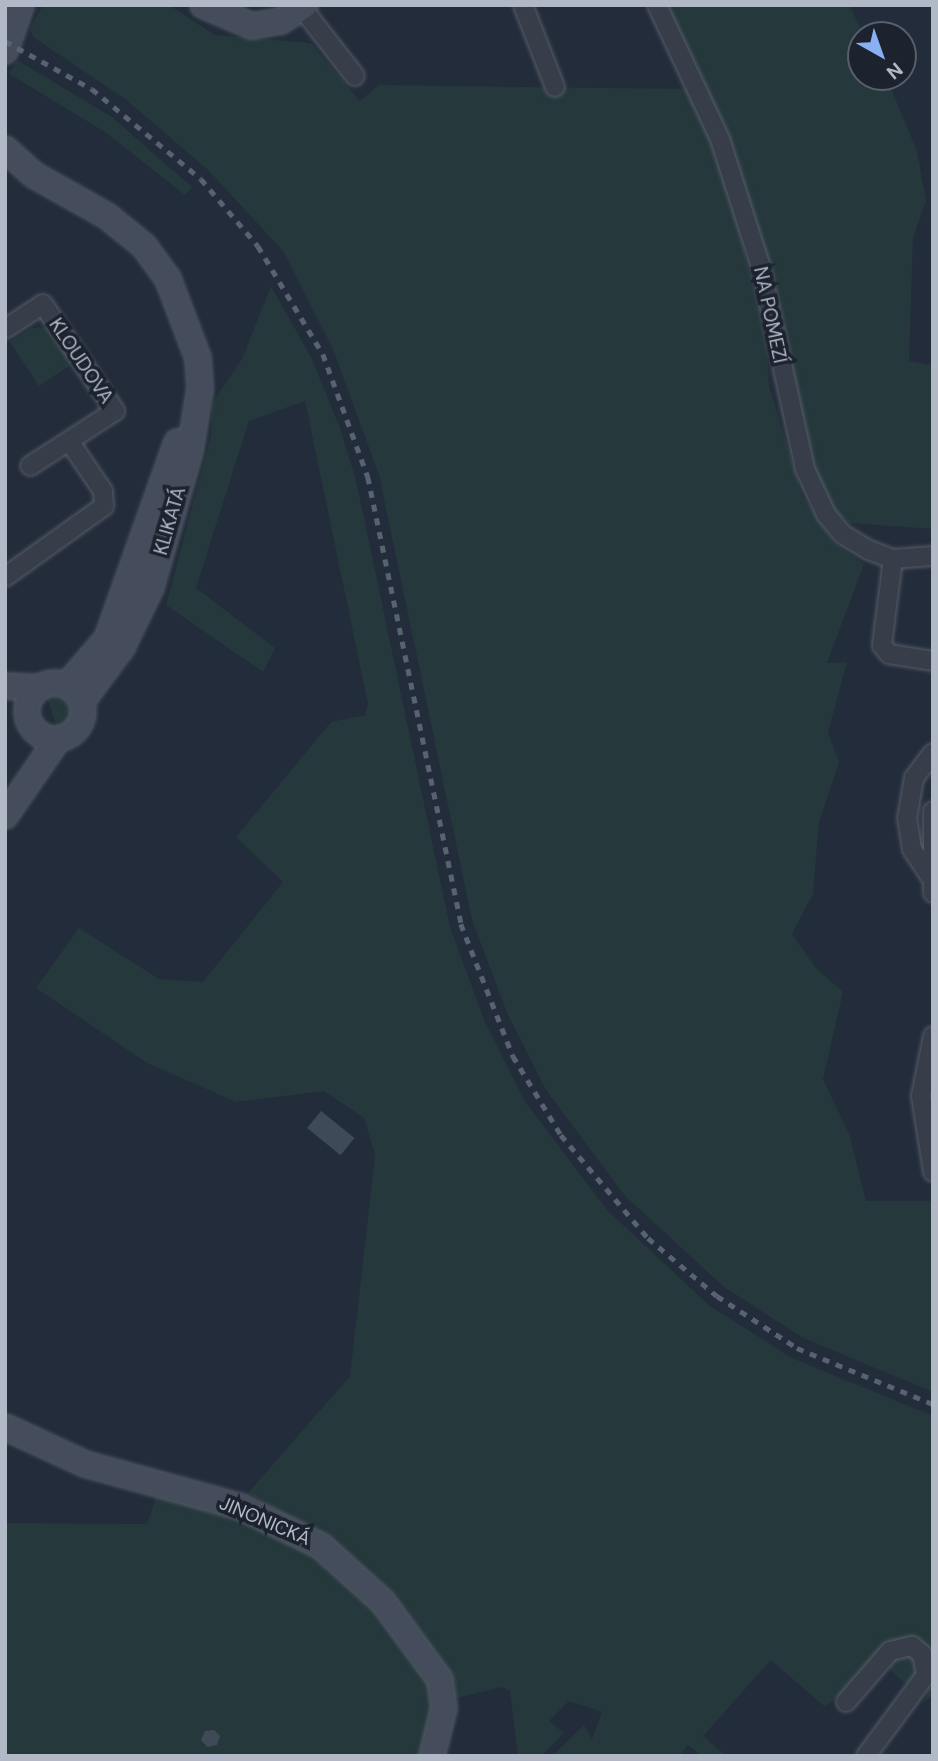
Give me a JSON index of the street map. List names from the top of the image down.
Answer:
{
  "streets": {
    "street": [
      "NA POMEZÍ",
      "KLOUDOVA",
      "KLIKATÁ",
      "JINONICKÁ"
    ]
  },
  "north": "bottom right"
}
